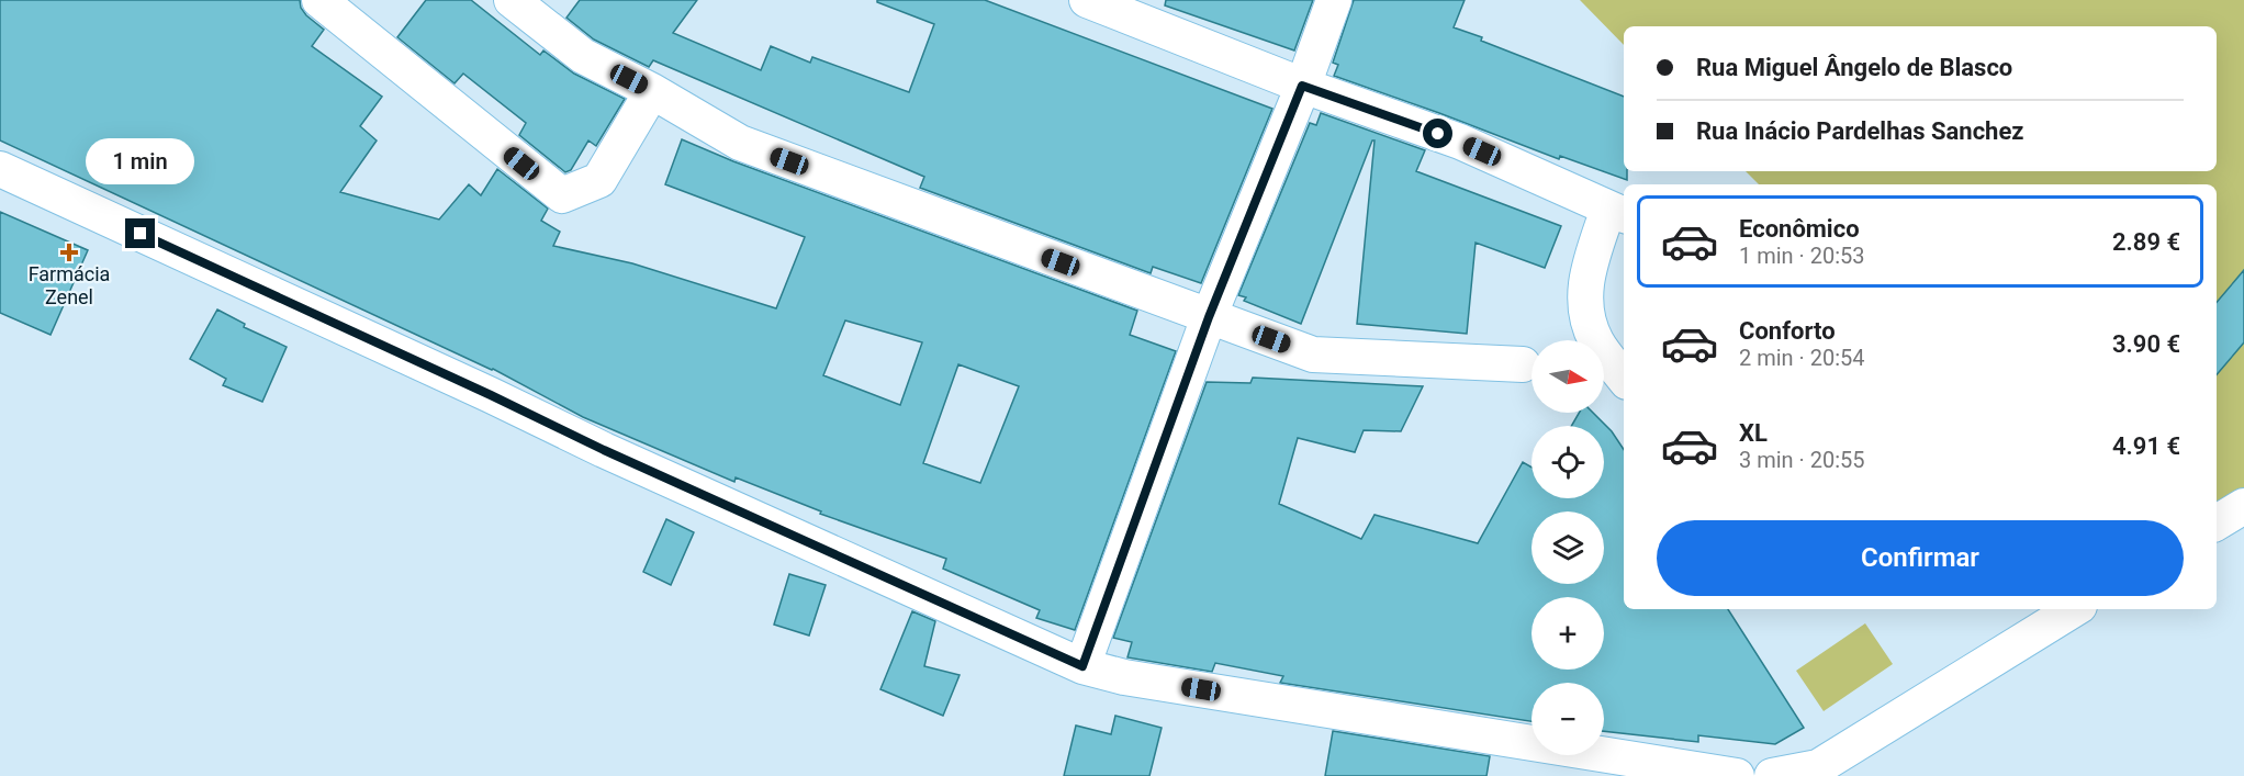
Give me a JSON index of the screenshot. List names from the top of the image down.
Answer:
{
  "places": {
    "health": ["Farmácia Zenel"]
  },
  "north": "right",
  "page": {
    "banner": ["Rua Miguel Ângelo de Blasco", "Rua Inácio Pardelhas Sanchez"],
    "bubble": "1 min",
    "list": [
      {
        "name": "Econômico",
        "note": "1 min · 20:53",
        "value": "2.89 €"
      },
      {
        "name": "Conforto",
        "note": "2 min · 20:54",
        "value": "3.90 €"
      },
      {
        "name": "XL",
        "note": "3 min · 20:55",
        "value": "4.91 €"
      }
    ],
    "map_buttons": ["+", "−"],
    "buttons": "Confirmar"
  }
}
